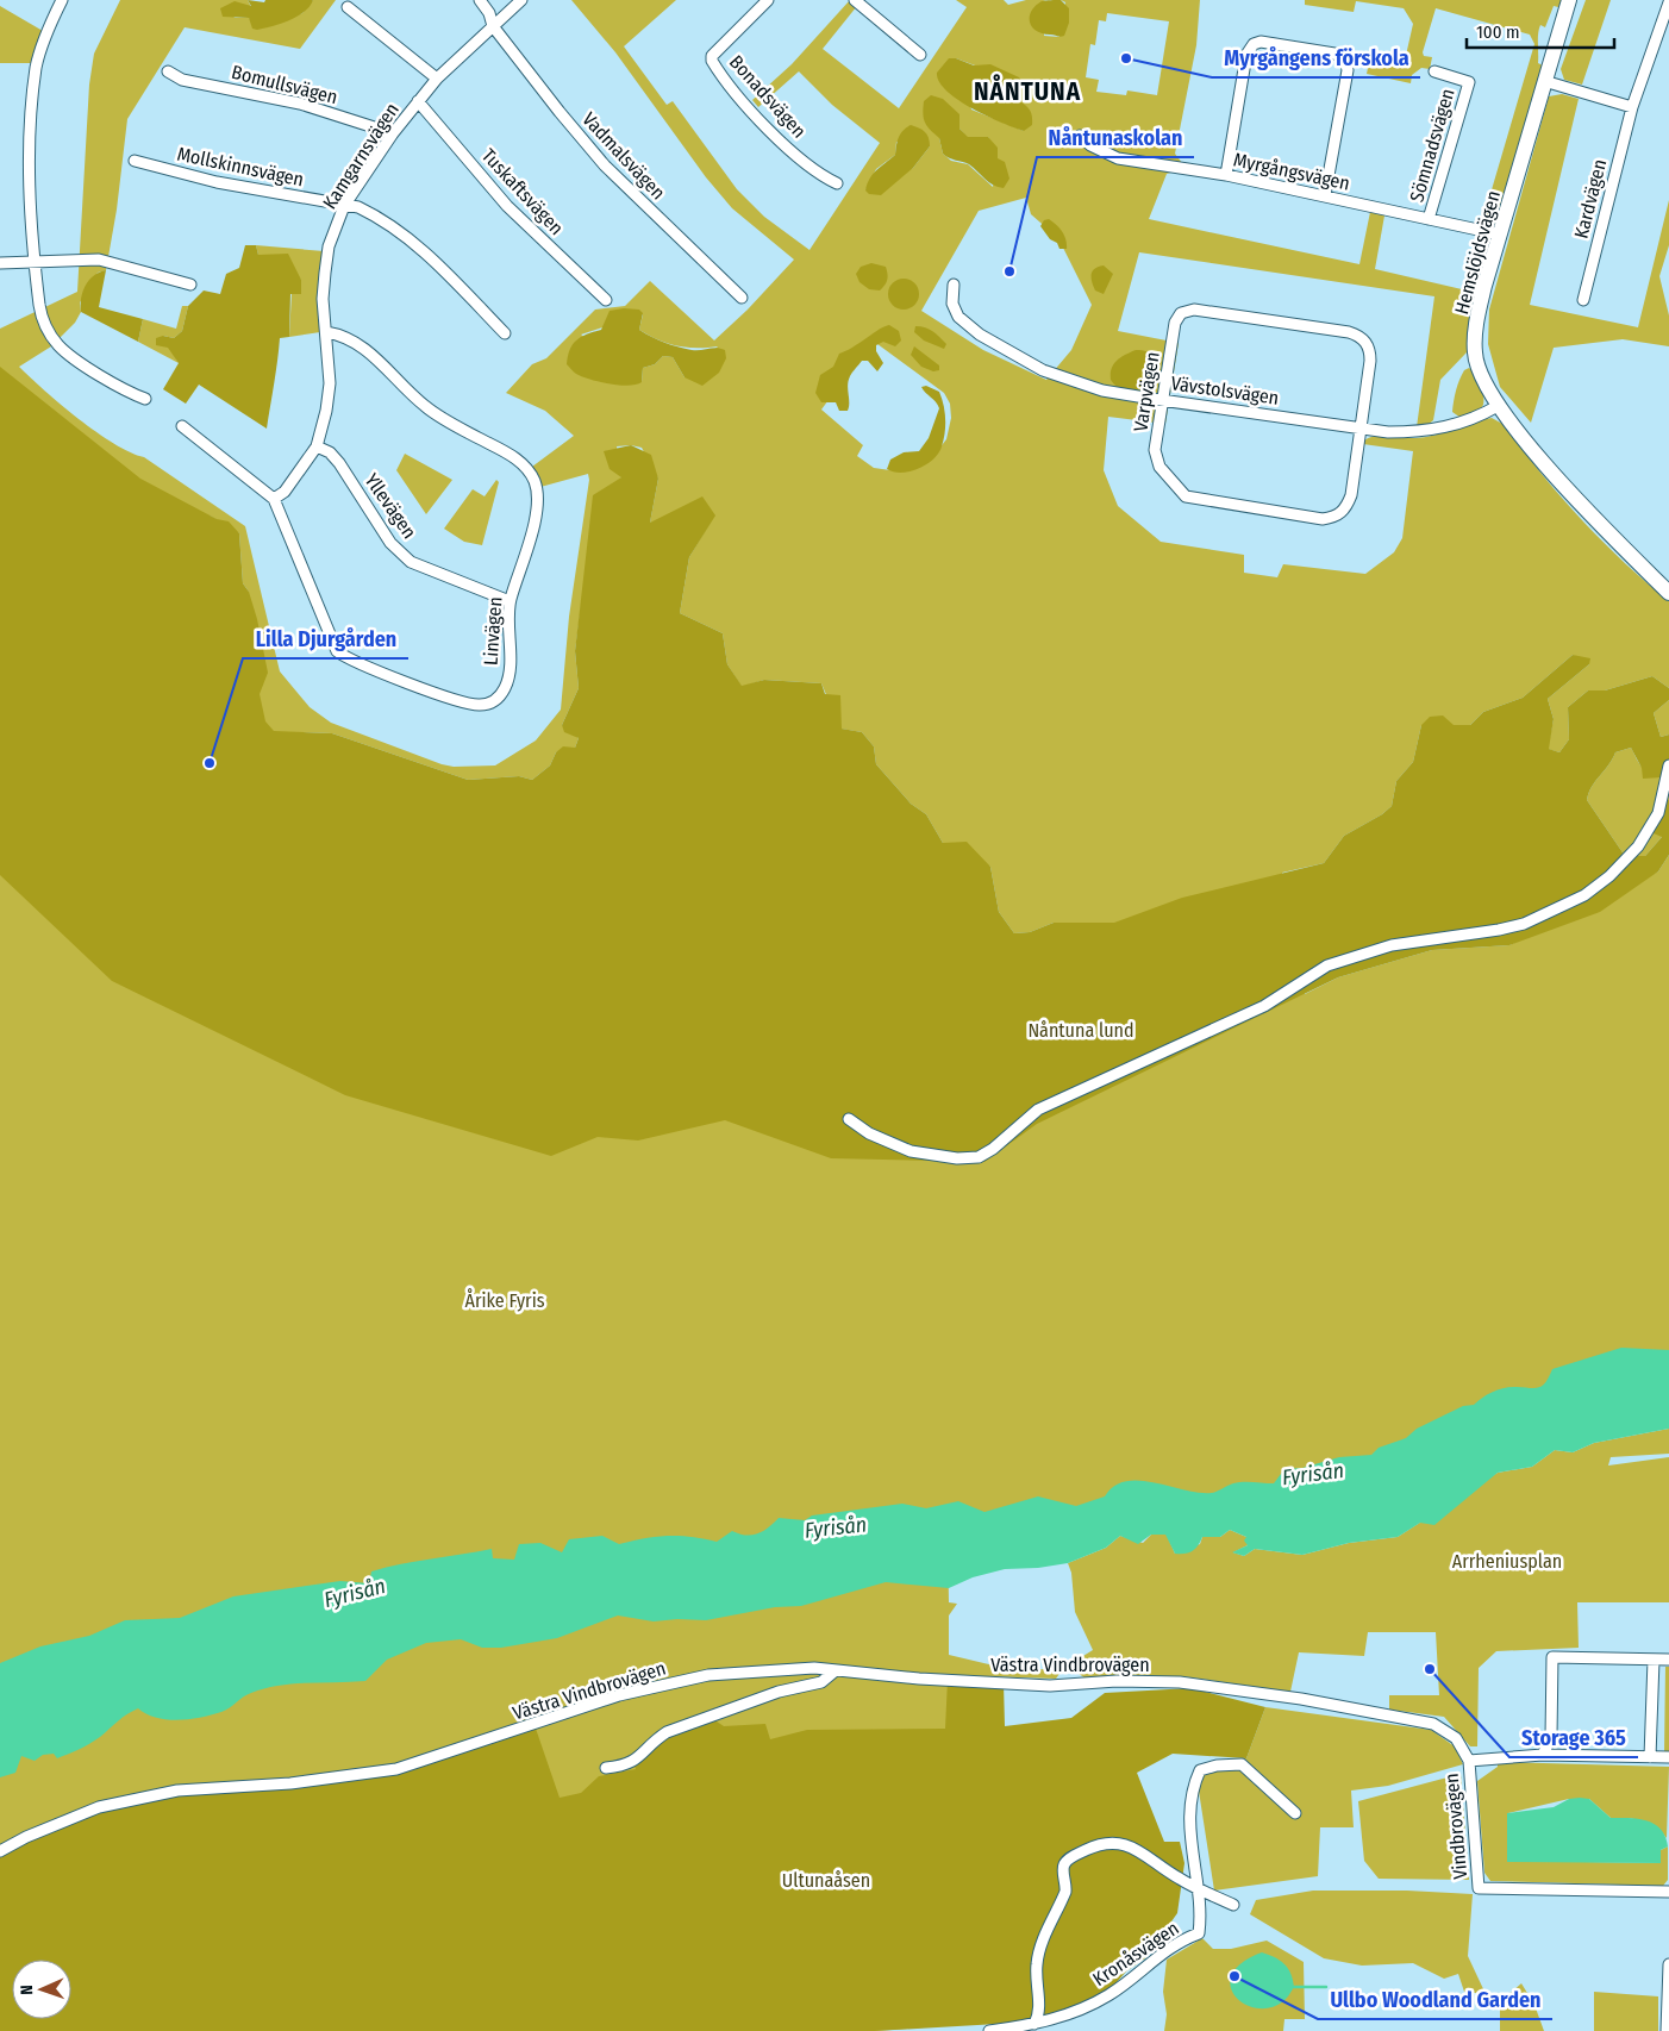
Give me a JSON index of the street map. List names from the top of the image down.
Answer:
{
  "streets": {
    "street": [
      "Bomullsvägen",
      "Bonadsvägen",
      "Sömnadsvägen",
      "Kamgarnsvägen",
      "Vadmalsvägen",
      "Mollskinnsvägen",
      "Myrgångsvägen",
      "Tuskaftsvägen",
      "Kardvägen",
      "Hemslöjdsvägen",
      "Vävstolsvägen",
      "Varpvägen",
      "Yllevägen",
      "Linvägen",
      "Västra Vindbrovägen",
      "Vindbrovägen",
      "Kronåsvägen"
    ]
  },
  "crossings": [
    ["Bomullsvägen", "Kamgarnsvägen"],
    ["Sömnadsvägen", "Myrgångsvägen"],
    ["Kamgarnsvägen", "Vadmalsvägen"],
    ["Kamgarnsvägen", "Mollskinnsvägen"],
    ["Kamgarnsvägen", "Tuskaftsvägen"],
    ["Kamgarnsvägen", "Yllevägen"],
    ["Kamgarnsvägen", "Linvägen"],
    ["Myrgångsvägen", "Hemslöjdsvägen"],
    ["Hemslöjdsvägen", "Vävstolsvägen"],
    ["Vävstolsvägen", "Varpvägen"],
    ["Yllevägen", "Linvägen"],
    ["Västra Vindbrovägen", "Vindbrovägen"]
  ],
  "districts": ["NÅNTUNA"],
  "water": ["Fyrisån"],
  "parks": [
    "Nåntuna lund",
    "Årike Fyris",
    "Arrheniusplan",
    "Ultunaåsen"
  ],
  "places": [
    "Myrgångens förskola",
    "Nåntunaskolan",
    "Lilla Djurgården",
    "Storage 365",
    "Ullbo Woodland Garden"
  ],
  "scale_bar": "100 m",
  "north": "left"
}
